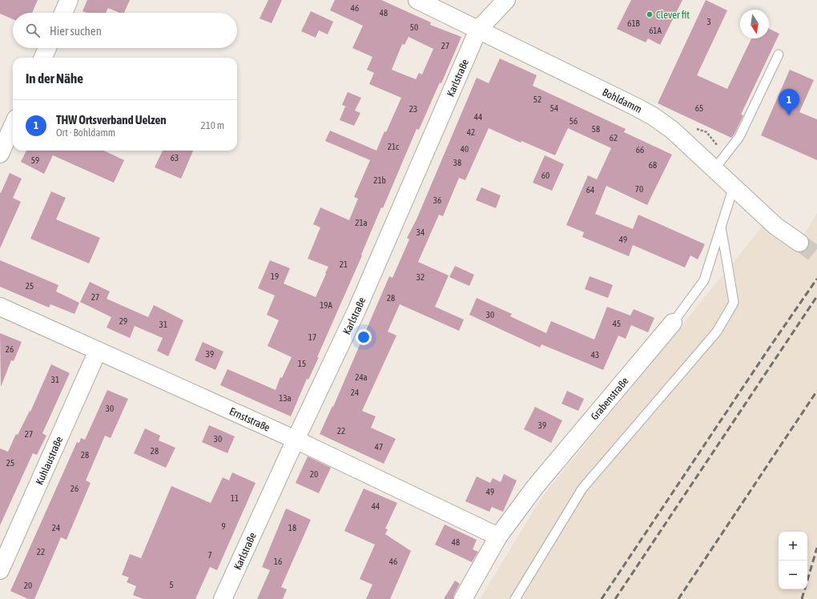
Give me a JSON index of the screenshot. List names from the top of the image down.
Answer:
{
  "streets": {
    "street": [
      "Karlstraße",
      "Bohldamm",
      "Grabenstraße",
      "Ernststraße",
      "Kuhlaustraße"
    ]
  },
  "crossings": [
    ["Karlstraße", "Bohldamm"],
    ["Karlstraße", "Ernststraße"],
    ["Bohldamm", "Grabenstraße"],
    ["Grabenstraße", "Ernststraße"],
    ["Ernststraße", "Kuhlaustraße"]
  ],
  "places": ["Clever fit"],
  "house_numbers": [
    "46",
    "48",
    "3",
    "61B",
    "50",
    "61A",
    "27",
    "52",
    "54",
    "65",
    "23",
    "44",
    "56",
    "58",
    "42",
    "62",
    "21c",
    "40",
    "66",
    "63",
    "59",
    "38",
    "68",
    "60",
    "21b",
    "70",
    "64",
    "36",
    "21a",
    "34",
    "49",
    "21",
    "19",
    "32",
    "25",
    "27",
    "28",
    "19A",
    "30",
    "29",
    "45",
    "31",
    "17",
    "26",
    "39",
    "43",
    "15",
    "24a",
    "31",
    "24",
    "13a",
    "30",
    "39",
    "22",
    "27",
    "30",
    "47",
    "28",
    "28",
    "25",
    "20",
    "26",
    "49",
    "11",
    "44",
    "9",
    "24",
    "18",
    "48",
    "22",
    "7",
    "16",
    "46",
    "5",
    "20"
  ],
  "north": "bottom",
  "page": {
    "search": "Hier suchen",
    "heading": "In der Nähe",
    "pins": "1",
    "list": [
      {
        "mark": "1",
        "name": "THW Ortsverband Uelzen",
        "note": "Ort · Bohldamm",
        "value": "210 m"
      }
    ],
    "map_buttons": ["+", "−"]
  }
}
